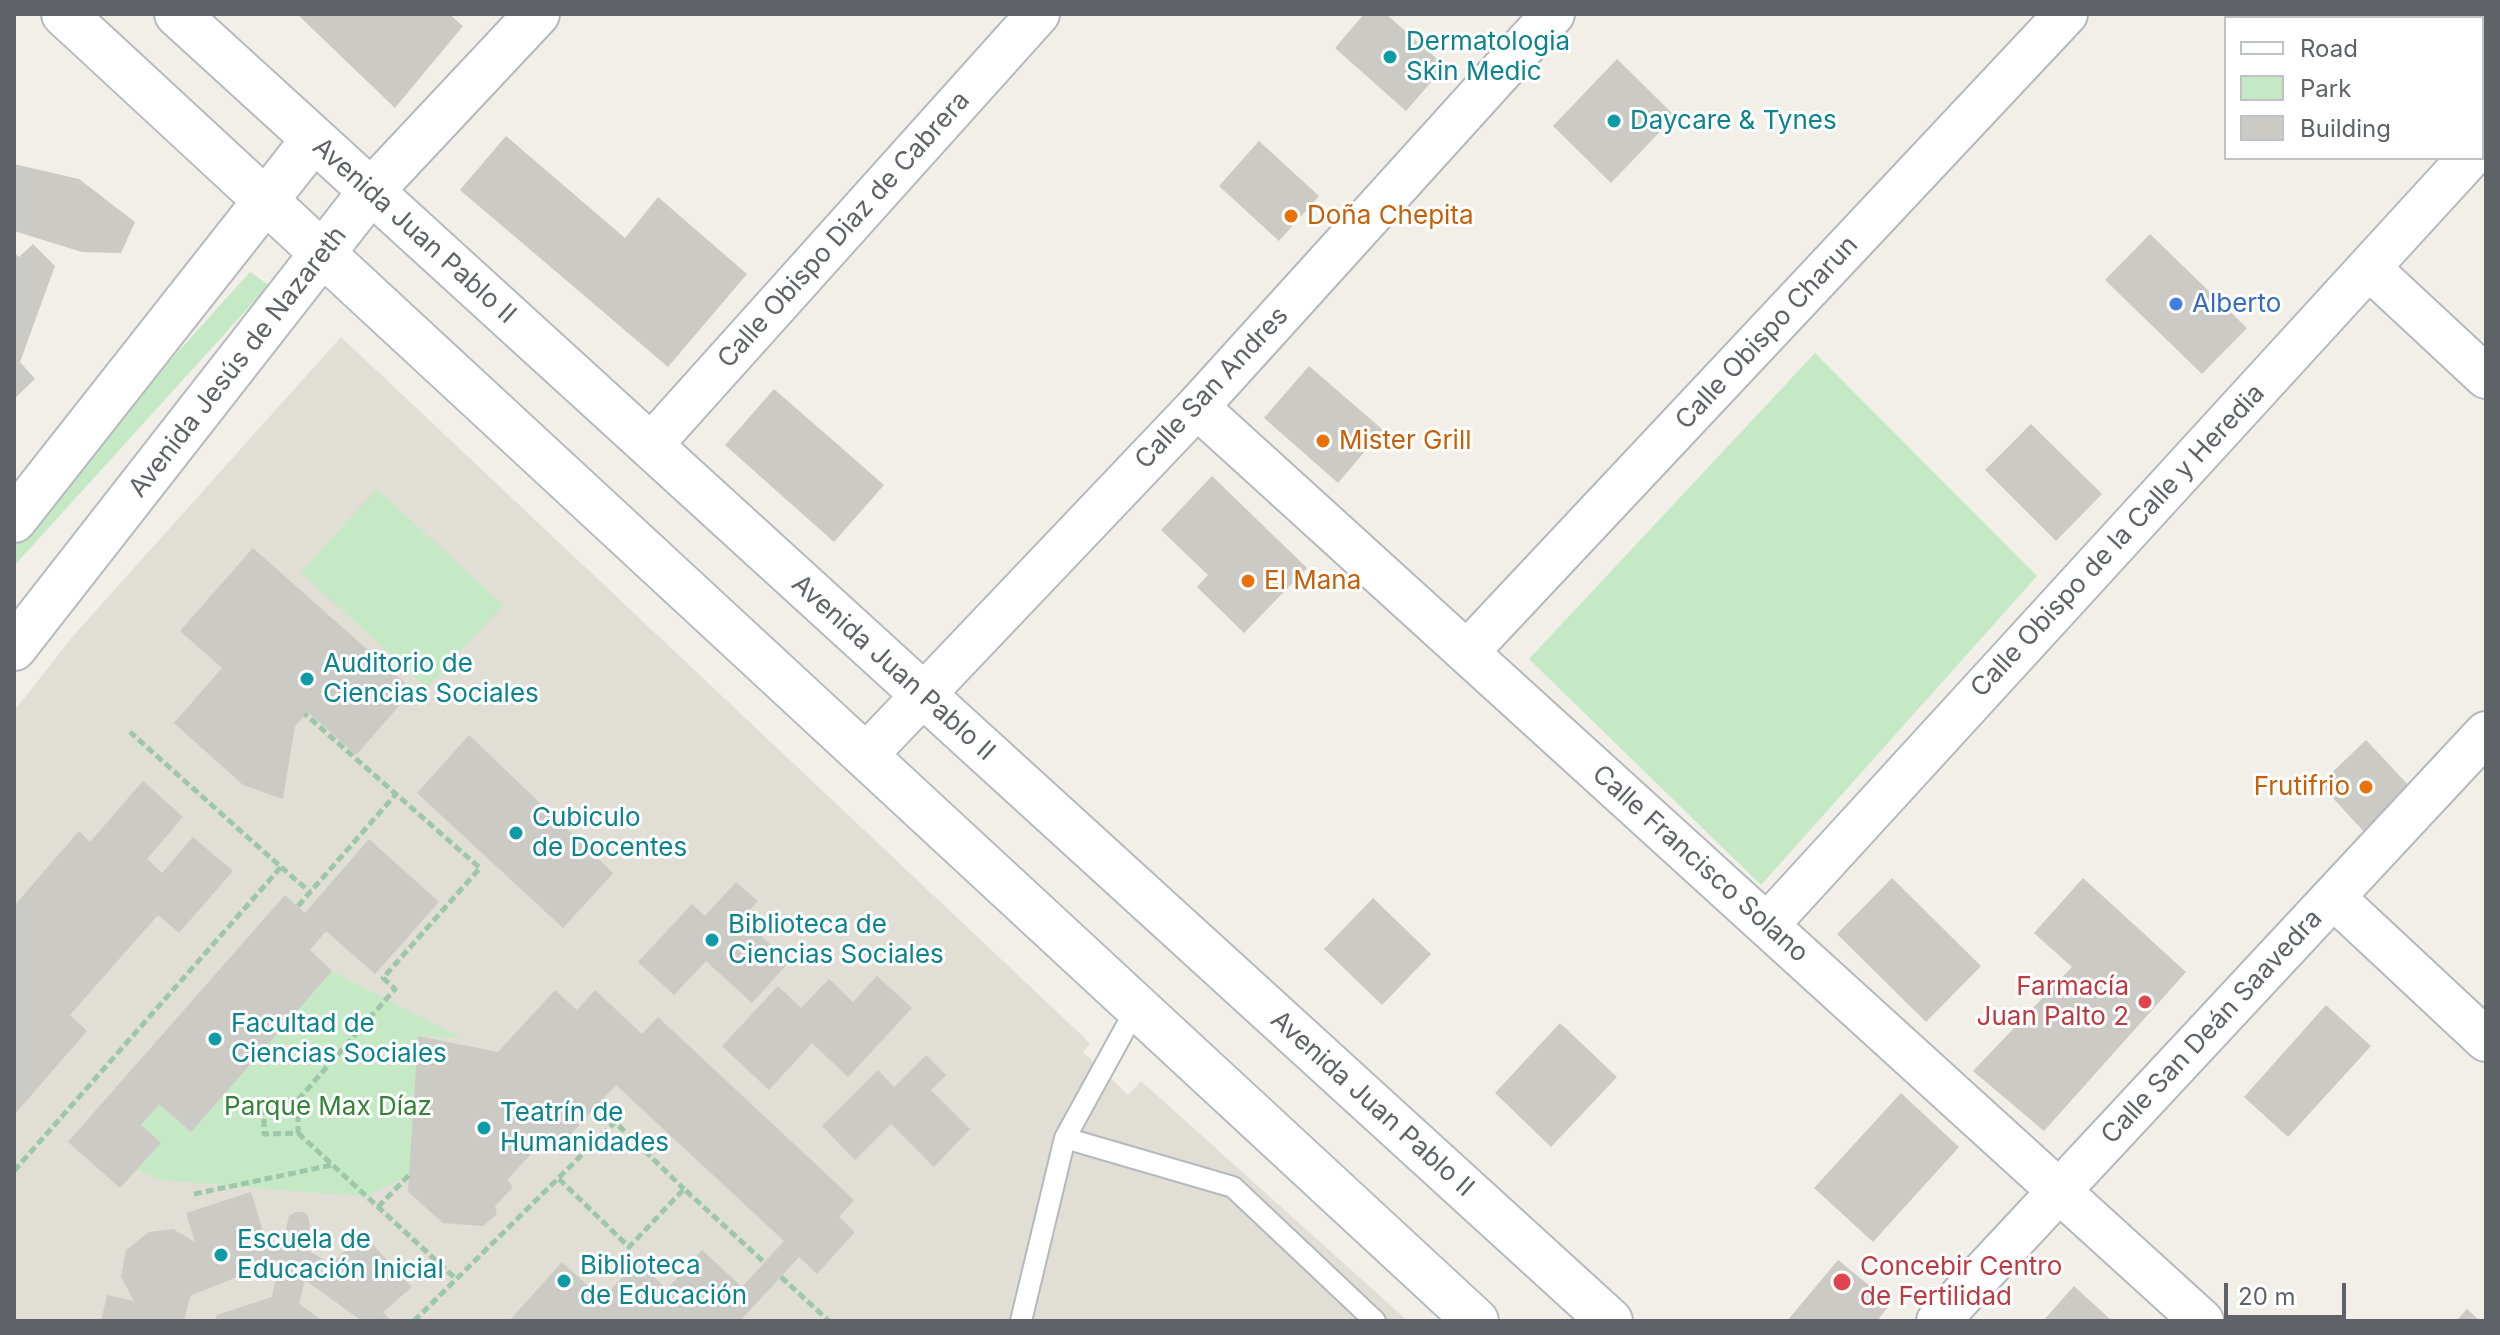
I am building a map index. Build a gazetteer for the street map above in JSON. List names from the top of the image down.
{
  "streets": {
    "main road": ["Avenida Juan Pablo II", "Avenida Jesús de Nazareth"],
    "street": [
      "Calle Obispo Diaz de Cabrera",
      "Calle Obispo Charun",
      "Calle San Andres",
      "Calle Obispo de la Calle y Heredia",
      "Calle Francisco Solano",
      "Calle San Deán Saavedra"
    ]
  },
  "crossings": [
    ["Calle Obispo Diaz de Cabrera", "Avenida Juan Pablo II"],
    ["Avenida Juan Pablo II", "Avenida Jesús de Nazareth"],
    ["Avenida Juan Pablo II", "Calle San Andres"],
    ["Calle Obispo Charun", "Calle Francisco Solano"],
    ["Calle San Andres", "Calle Francisco Solano"],
    ["Calle Obispo de la Calle y Heredia", "Calle Francisco Solano"],
    ["Calle Francisco Solano", "Calle San Deán Saavedra"]
  ],
  "parks": ["Parque Max Díaz"],
  "places": [
    "Dermatologia Skin Medic",
    "Daycare & Tynes",
    "Doña Chepita",
    "Alberto",
    "Mister Grill",
    "El Mana",
    "Auditorio de Ciencias Sociales",
    "Frutifrio",
    "Cubiculo de Docentes",
    "Biblioteca de Ciencias Sociales",
    "Farmacía Juan Palto 2",
    "Facultad de Ciencias Sociales",
    "Teatrín de Humanidades",
    "Escuela de Educación Inicial",
    "Biblioteca de Educación",
    "Concebir Centro de Fertilidad"
  ],
  "legend": ["Road", "Park", "Building"],
  "scale_bar": "20 m"
}
